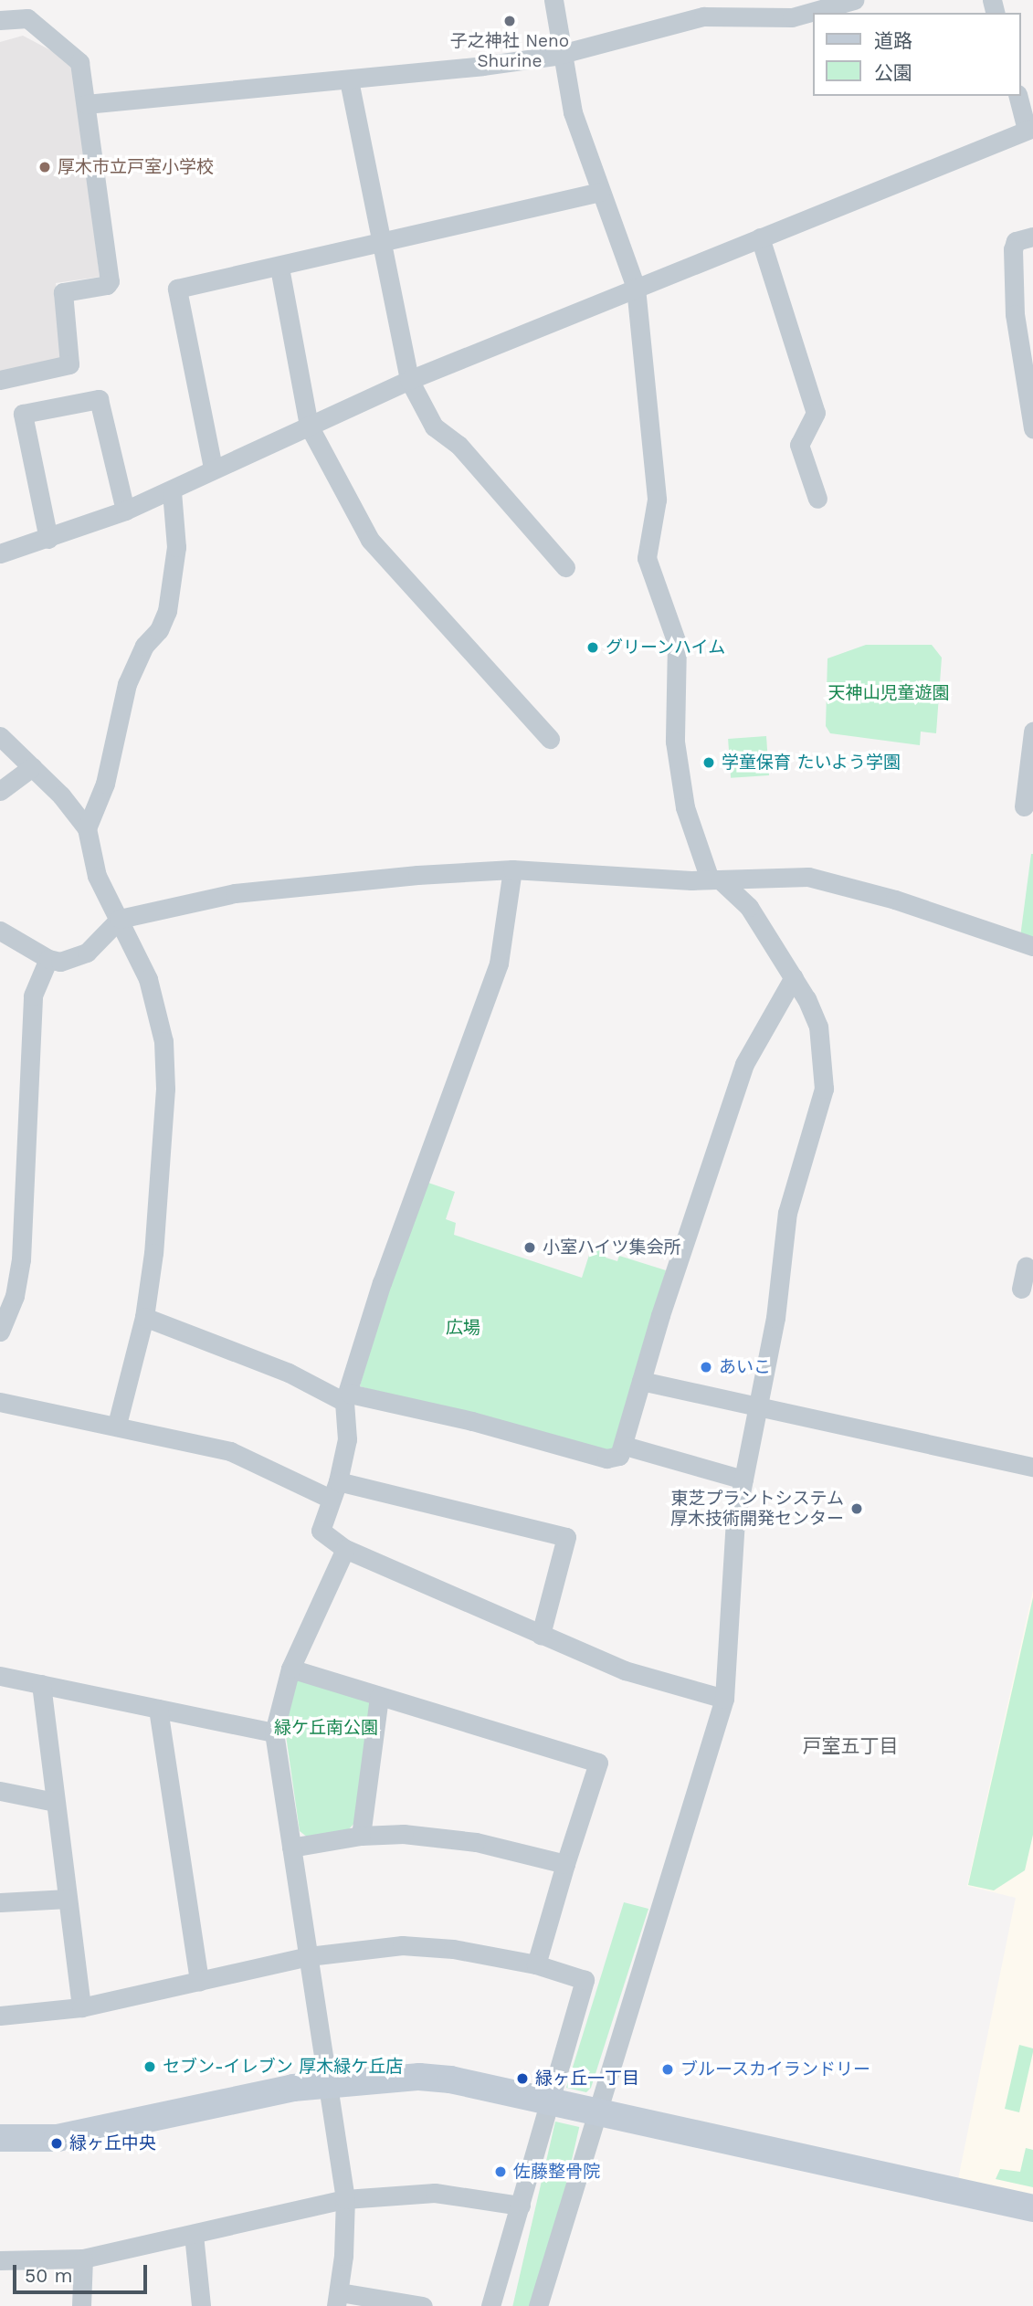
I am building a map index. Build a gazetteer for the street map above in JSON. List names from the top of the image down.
{
  "districts": ["戸室五丁目"],
  "parks": ["天神山児童遊園", "広場", "緑ケ丘南公園"],
  "places": [
    "子之神社 Neno Shurine",
    "厚木市立戸室小学校",
    "グリーンハイム",
    "学童保育 たいよう学園",
    "小室ハイツ集会所",
    "あいこ",
    "東芝プラントシステム 厚木技術開発センター",
    "セブン-イレブン 厚木緑ケ丘店",
    "ブルースカイランドリー",
    "緑ヶ丘一丁目",
    "緑ヶ丘中央",
    "佐藤整骨院"
  ],
  "legend": ["道路", "公園"],
  "scale_bar": "50 m"
}
